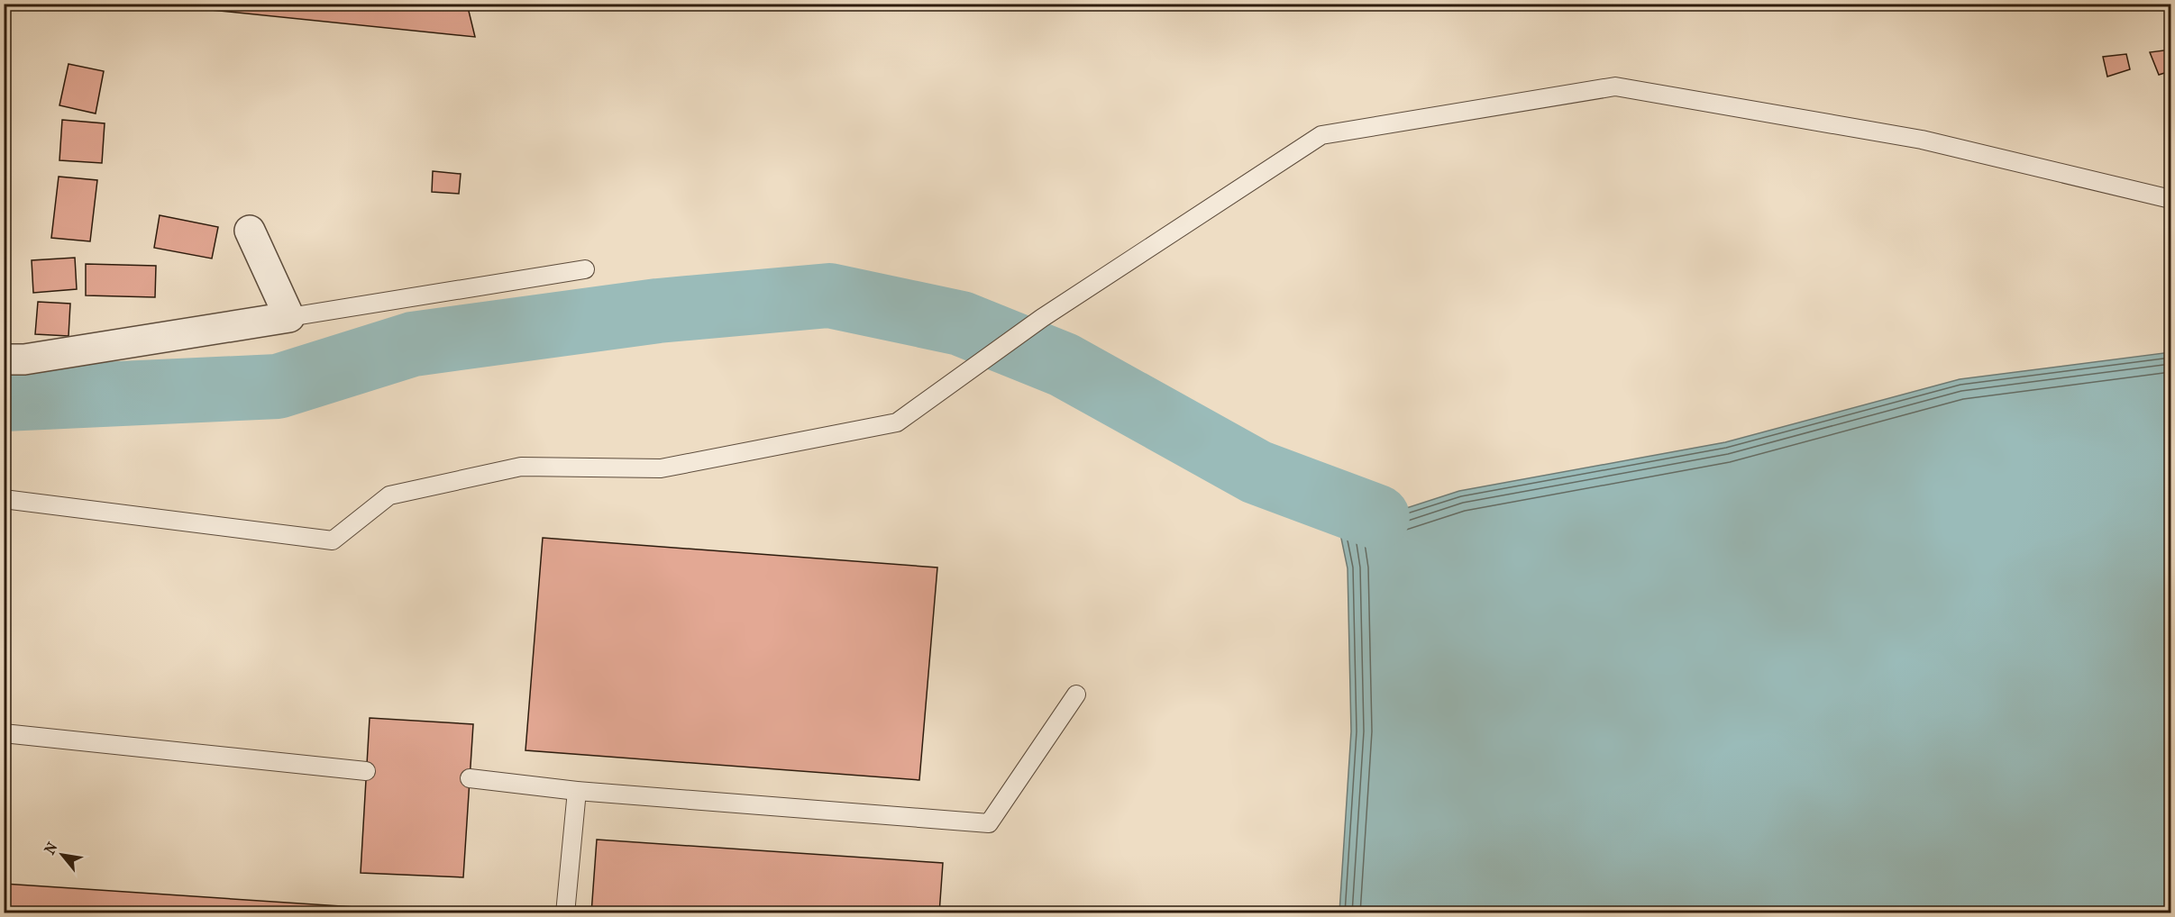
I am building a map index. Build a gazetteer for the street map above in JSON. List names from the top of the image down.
{
  "north": "top left"
}
